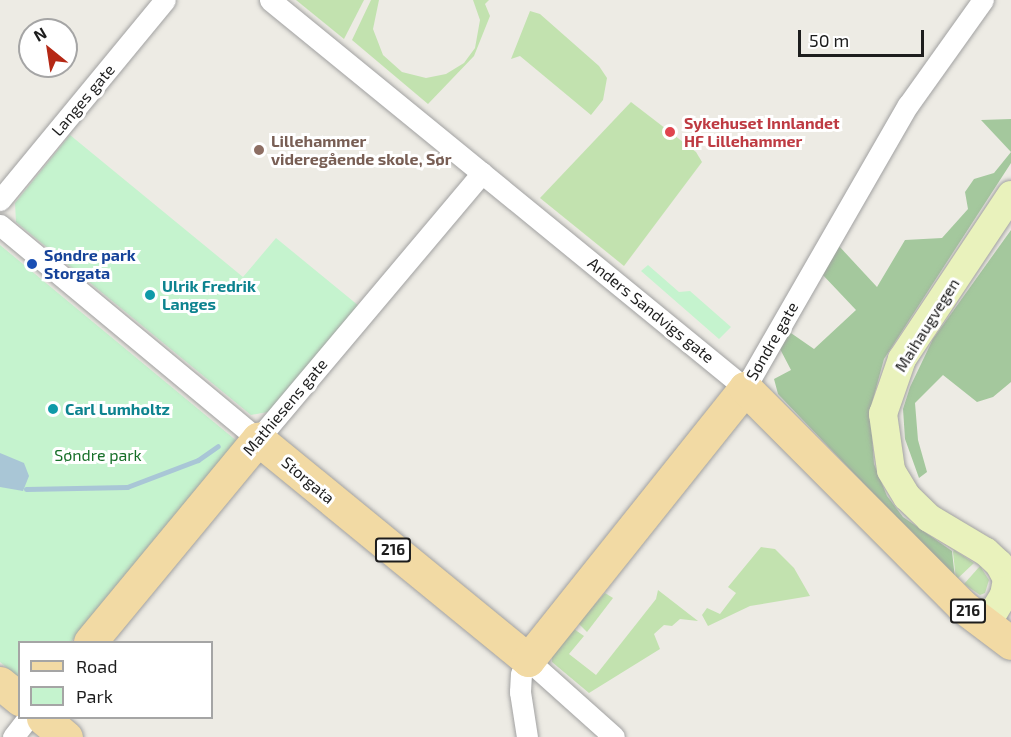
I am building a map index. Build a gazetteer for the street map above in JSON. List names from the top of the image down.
{
  "streets": {
    "main road": [
      "Anders Sandvigs gate",
      "Søndre gate",
      "Mathiesens gate",
      "Storgata",
      "216"
    ],
    "street": ["Langes gate", "Maihaugvegen"]
  },
  "crossings": [
    ["Anders Sandvigs gate", "Maihaugvegen"],
    ["Anders Sandvigs gate", "Søndre gate"],
    ["Anders Sandvigs gate", "Mathiesens gate"],
    ["Søndre gate", "Storgata"],
    ["Mathiesens gate", "Storgata"]
  ],
  "parks": ["Søndre park"],
  "places": [
    "Sykehuset Innlandet HF Lillehammer",
    "Lillehammer videregående skole, Sør",
    "Søndre park Storgata",
    "Ulrik Fredrik Langes",
    "Carl Lumholtz"
  ],
  "legend": ["Road", "Park"],
  "scale_bar": "50 m",
  "north": "top left"
}
